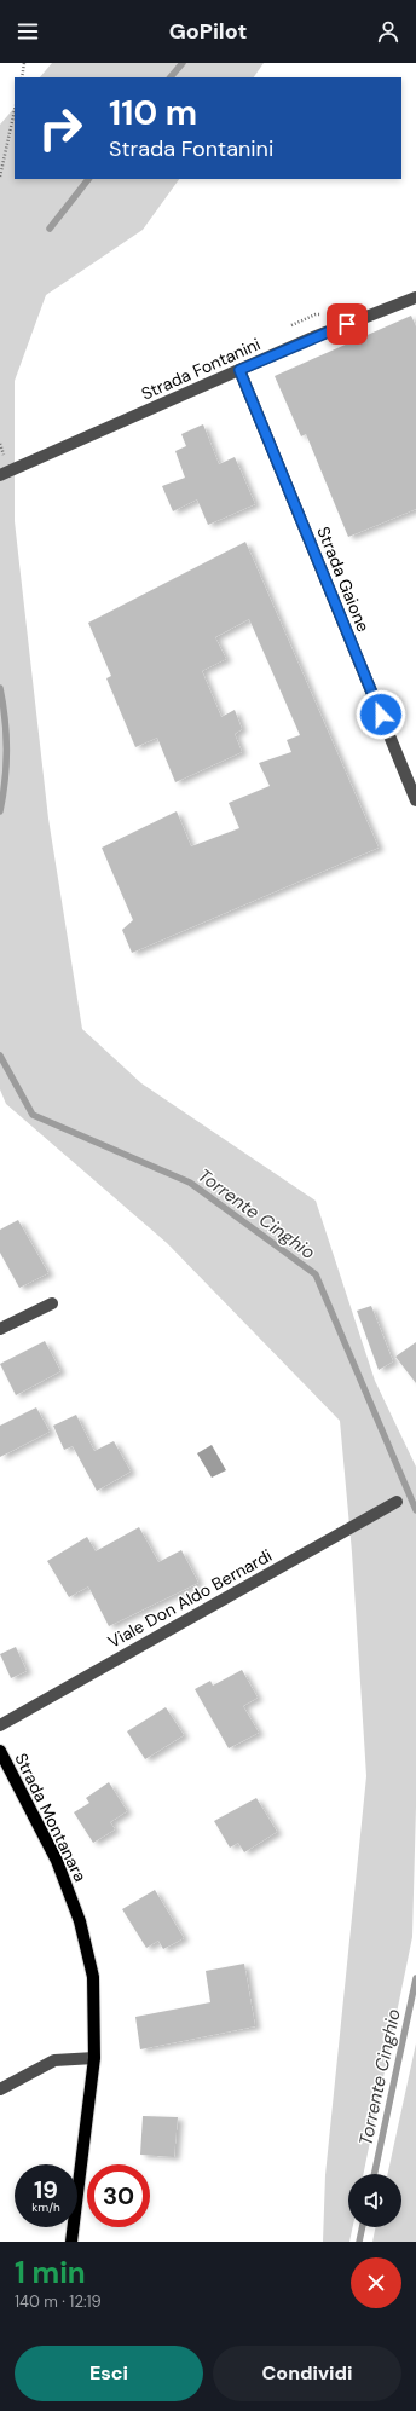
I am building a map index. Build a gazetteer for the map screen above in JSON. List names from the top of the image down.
{
  "streets": {
    "main road": ["Strada Montanara"],
    "street": ["Strada Fontanini", "Strada Gaione", "Viale Don Aldo Bernardi"]
  },
  "crossings": [
    ["Strada Fontanini", "Strada Gaione"]
  ],
  "water": ["Torrente Cinghio"],
  "page": {
    "header": "GoPilot",
    "turn": ["110 m", "Strada Fontanini"],
    "speed": "19 km/h",
    "limit": "30",
    "heading": ["1 min", "140 m · 12:19"],
    "buttons": ["Esci", "Condividi"]
  }
}
